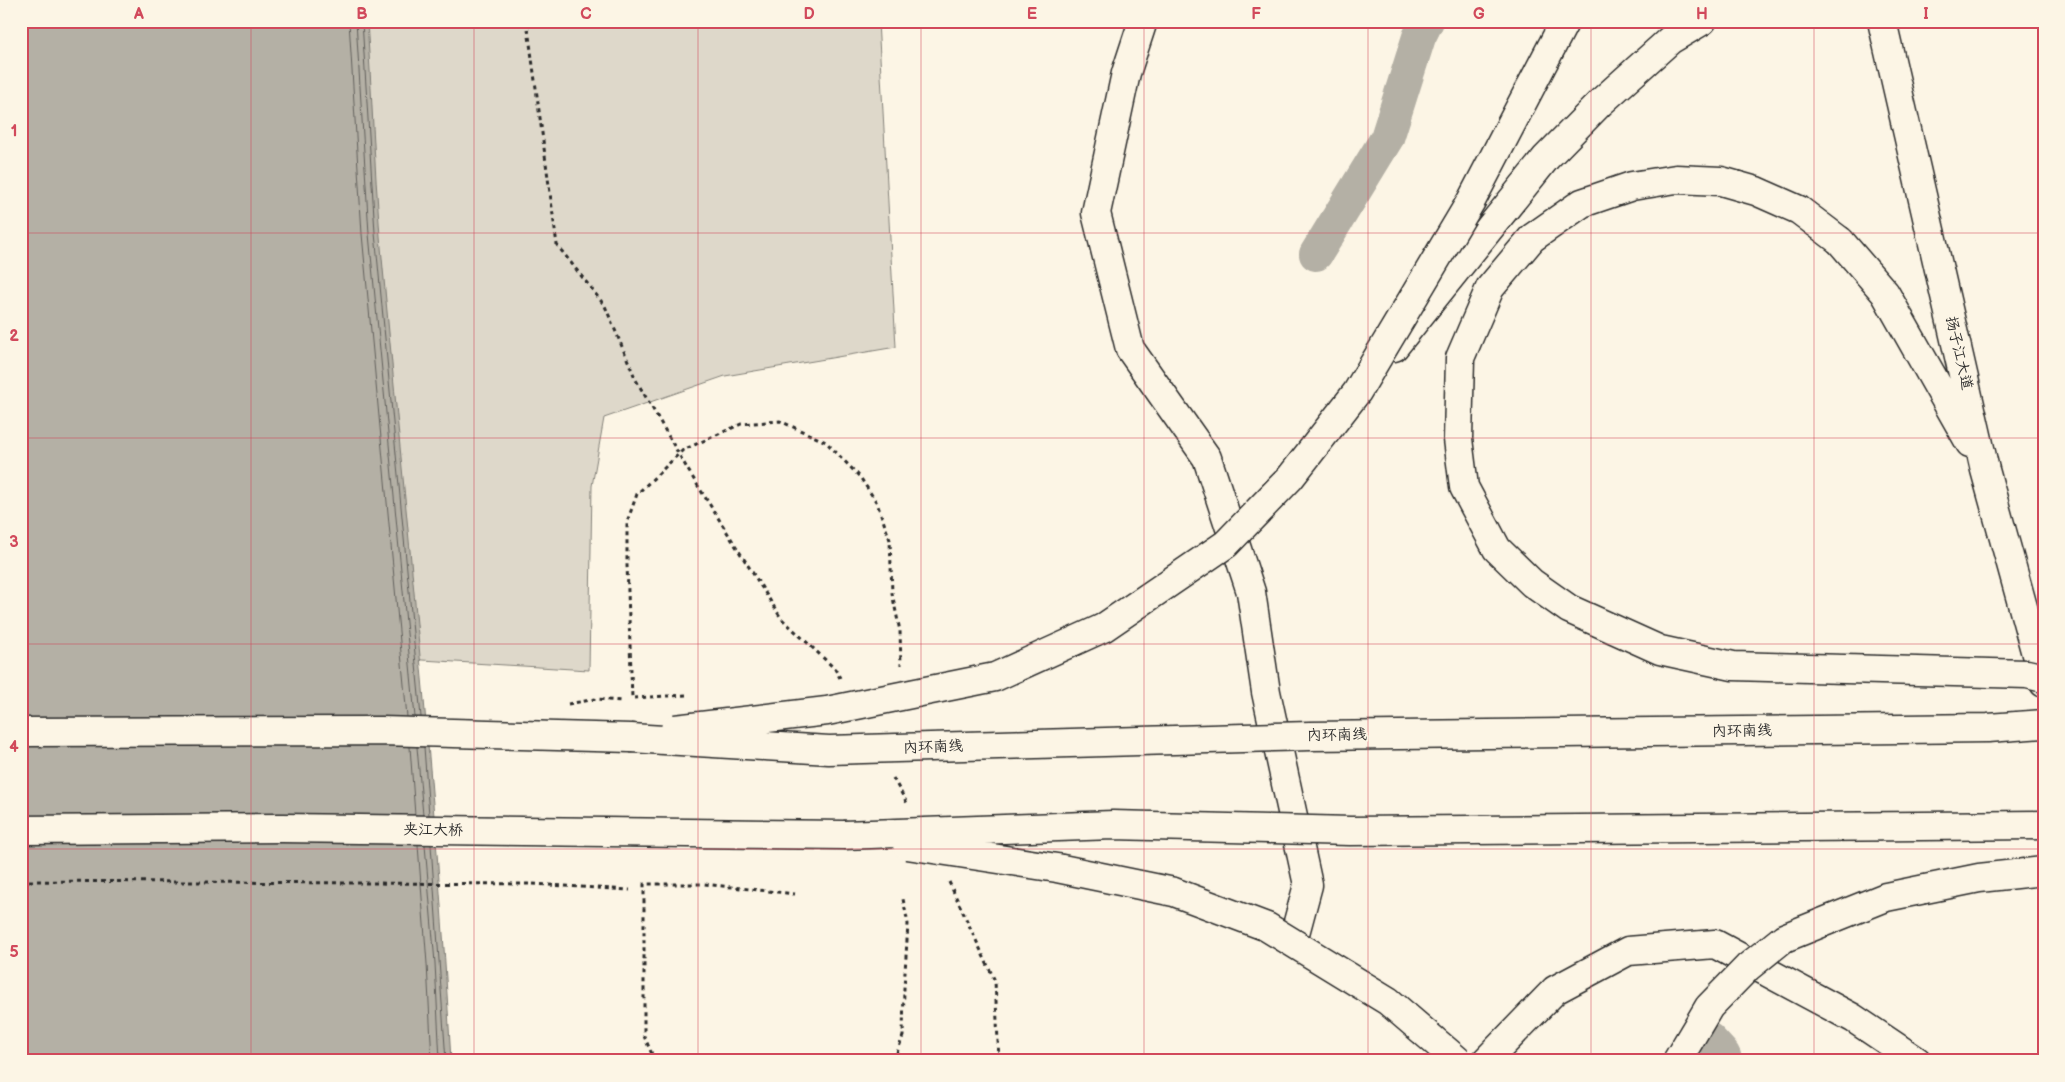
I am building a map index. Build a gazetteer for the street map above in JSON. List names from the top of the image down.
{
  "streets": {
    "main road": ["扬子江大道", "内环南线", "夹江大桥"]
  },
  "grid": {
    "columns": [
      "A",
      "B",
      "C",
      "D",
      "E",
      "F",
      "G",
      "H",
      "I"
    ],
    "rows": [
      "1",
      "2",
      "3",
      "4",
      "5"
    ]
  }
}
